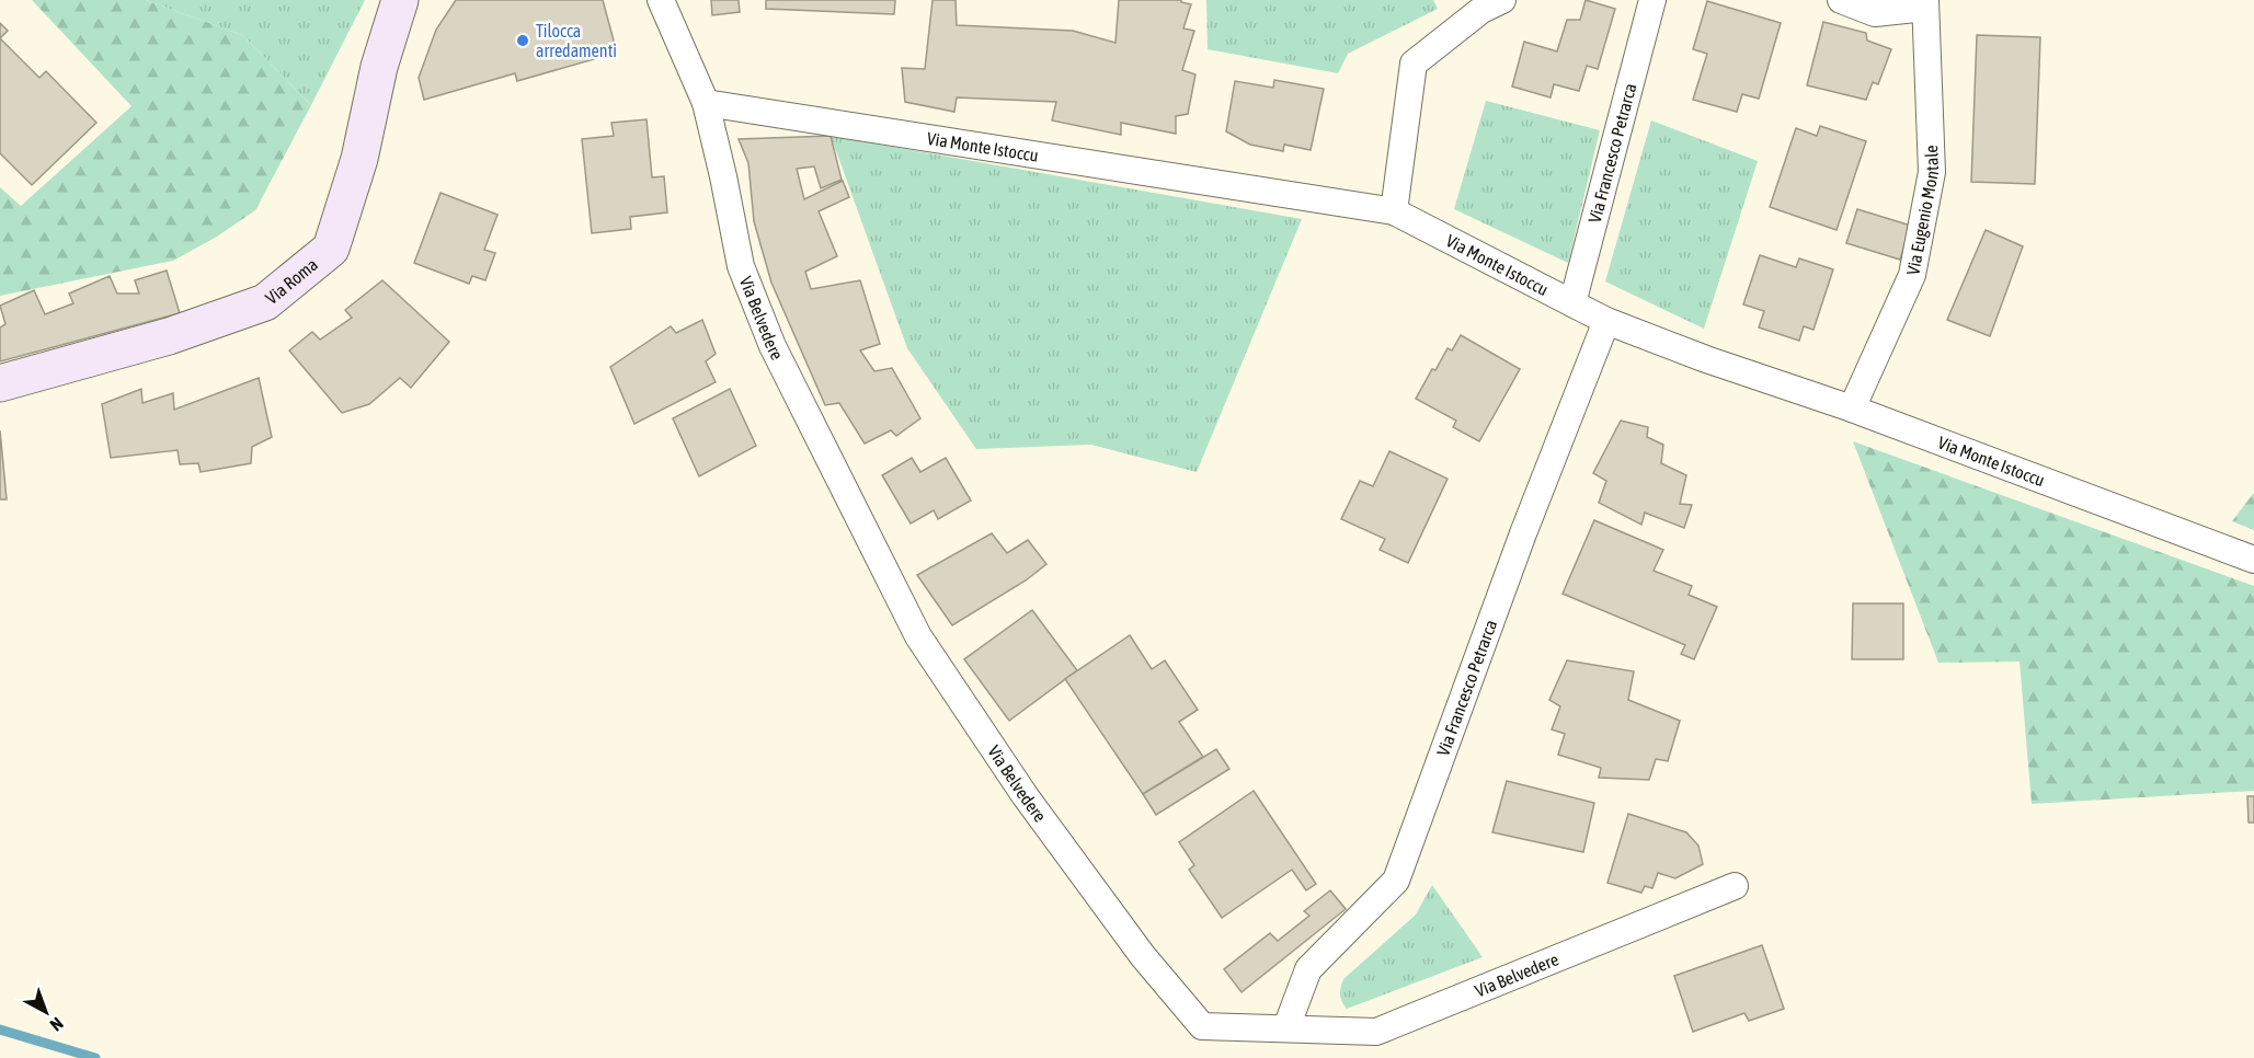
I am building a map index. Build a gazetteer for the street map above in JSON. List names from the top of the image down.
{
  "streets": {
    "main road": ["Via Roma"],
    "street": [
      "Via Monte Istoccu",
      "Via Francesco Petrarca",
      "Via Eugenio Montale",
      "Via Belvedere"
    ]
  },
  "crossings": [
    ["Via Monte Istoccu", "Via Francesco Petrarca"],
    ["Via Monte Istoccu", "Via Eugenio Montale"],
    ["Via Monte Istoccu", "Via Belvedere"],
    ["Via Francesco Petrarca", "Via Belvedere"]
  ],
  "places": ["Tilocca arredamenti"],
  "north": "bottom right"
}
